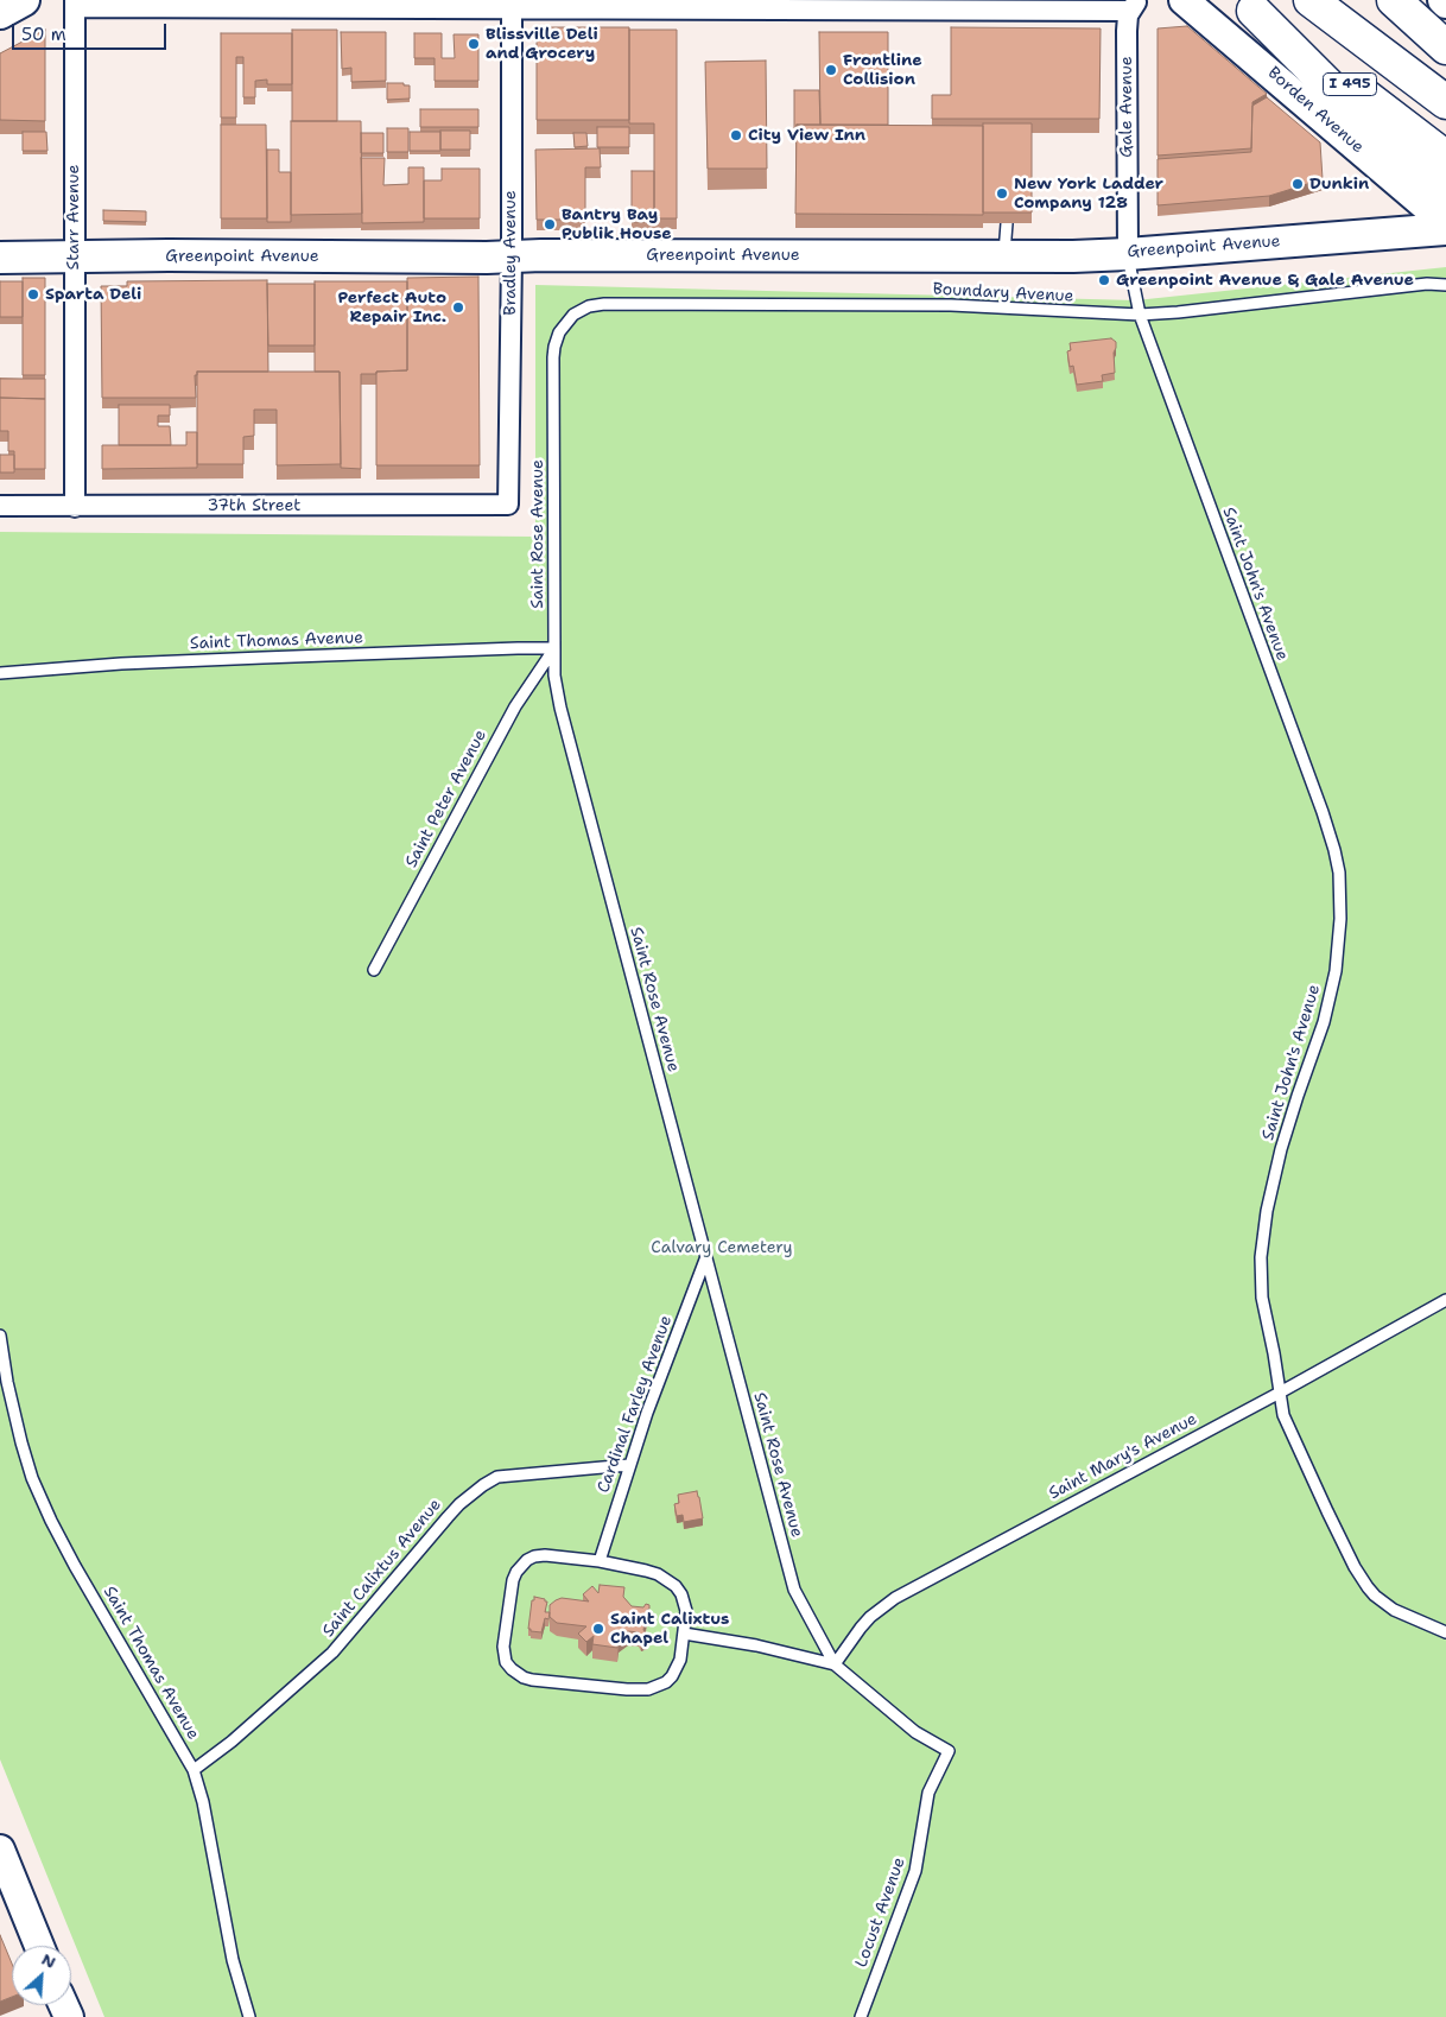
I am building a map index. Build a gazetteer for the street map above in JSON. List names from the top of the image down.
{
  "streets": {
    "highway": ["I 495"],
    "main road": ["Borden Avenue", "Greenpoint Avenue"],
    "street": [
      "Gale Avenue",
      "Starr Avenue",
      "Bradley Avenue",
      "37th Street"
    ],
    "lane": [
      "Boundary Avenue",
      "Saint Rose Avenue",
      "Saint John's Avenue",
      "Saint Thomas Avenue",
      "Saint Peter Avenue",
      "Cardinal Farley Avenue",
      "Saint Mary's Avenue",
      "Saint Calixtus Avenue",
      "Locust Avenue"
    ]
  },
  "crossings": [
    ["Gale Avenue", "Greenpoint Avenue"],
    ["Gale Avenue", "Saint John's Avenue"],
    ["Starr Avenue", "Greenpoint Avenue"],
    ["Starr Avenue", "37th Street"],
    ["Greenpoint Avenue", "Bradley Avenue"],
    ["Greenpoint Avenue", "Saint John's Avenue"],
    ["Bradley Avenue", "37th Street"],
    ["Boundary Avenue", "Saint Rose Avenue"],
    ["Boundary Avenue", "Saint John's Avenue"],
    ["Saint Rose Avenue", "Saint Thomas Avenue"],
    ["Saint Rose Avenue", "Saint Peter Avenue"],
    ["Saint Rose Avenue", "Cardinal Farley Avenue"],
    ["Saint Rose Avenue", "Saint Mary's Avenue"],
    ["Saint Rose Avenue", "Locust Avenue"],
    ["Saint John's Avenue", "Saint Mary's Avenue"],
    ["Saint Thomas Avenue", "Saint Peter Avenue"],
    ["Saint Thomas Avenue", "Saint Calixtus Avenue"],
    ["Cardinal Farley Avenue", "Saint Calixtus Avenue"],
    ["Saint Mary's Avenue", "Locust Avenue"]
  ],
  "parks": ["Calvary Cemetery"],
  "places": [
    "Blissville Deli and Grocery",
    "Frontline Collision",
    "City View Inn",
    "Dunkin",
    "New York Ladder Company 128",
    "Bantry Bay Publik House",
    "Greenpoint Avenue & Gale Avenue",
    "Sparta Deli",
    "Perfect Auto Repair Inc.",
    "Saint Calixtus Chapel"
  ],
  "scale_bar": "50 m",
  "north": "top right"
}
